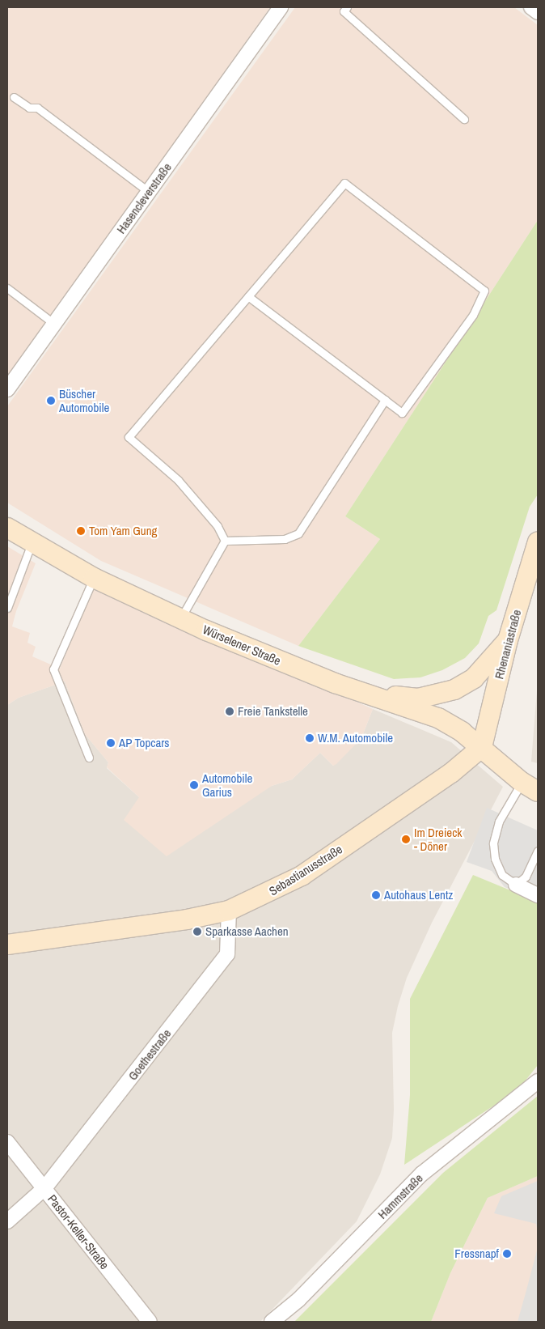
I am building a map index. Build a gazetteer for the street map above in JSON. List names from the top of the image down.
{
  "streets": {
    "main road": ["Rhenaniastraße", "Würselener Straße", "Sebastianusstraße"],
    "street": [
      "Hasencleverstraße",
      "Goethestraße",
      "Hammstraße",
      "Pastor-Keller-Straße"
    ]
  },
  "crossings": [
    ["Rhenaniastraße", "Würselener Straße"],
    ["Rhenaniastraße", "Sebastianusstraße"],
    ["Würselener Straße", "Sebastianusstraße"],
    ["Sebastianusstraße", "Goethestraße"],
    ["Goethestraße", "Pastor-Keller-Straße"]
  ],
  "places": [
    "Büscher Automobile",
    "Tom Yam Gung",
    "Freie Tankstelle",
    "W.M. Automobile",
    "AP Topcars",
    "Automobile Garius",
    "Im Dreieck - Döner",
    "Autohaus Lentz",
    "Sparkasse Aachen",
    "Fressnapf"
  ]
}
